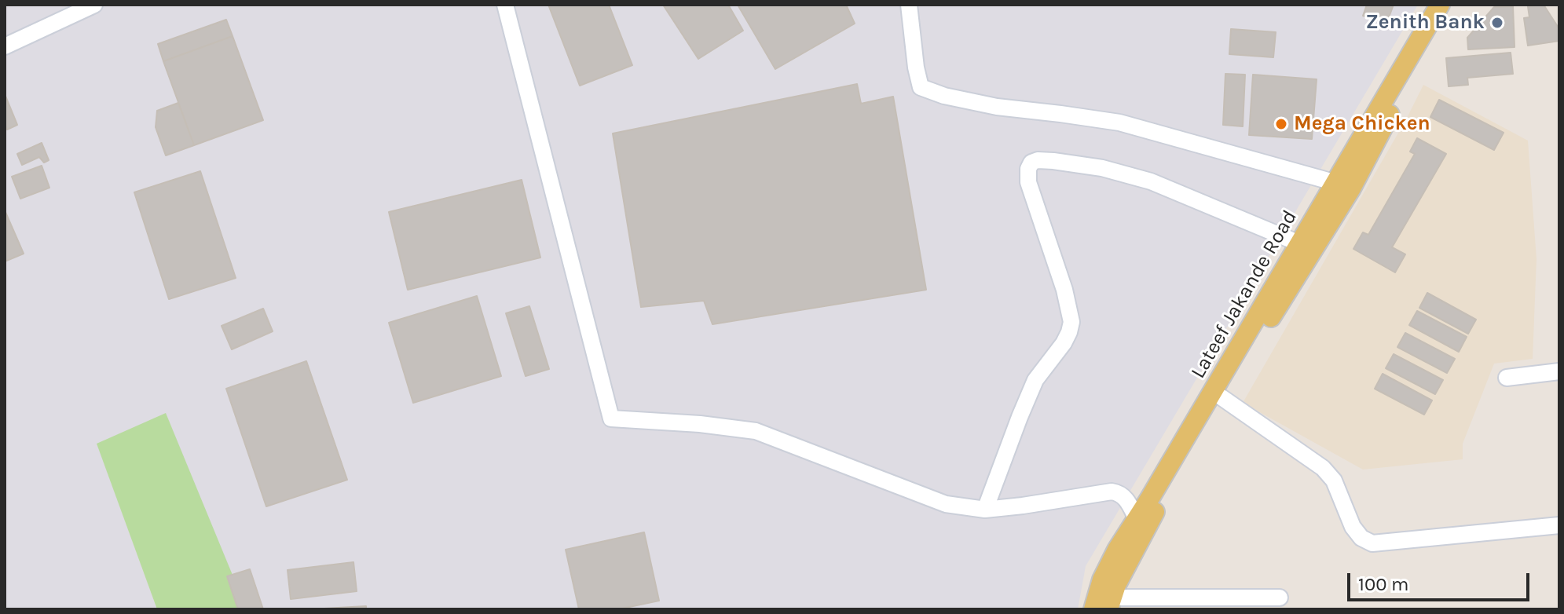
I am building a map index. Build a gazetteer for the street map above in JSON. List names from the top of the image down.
{
  "streets": {
    "main road": ["Lateef Jakande Road"]
  },
  "places": ["Zenith Bank", "Mega Chicken"],
  "scale_bar": "100 m"
}
